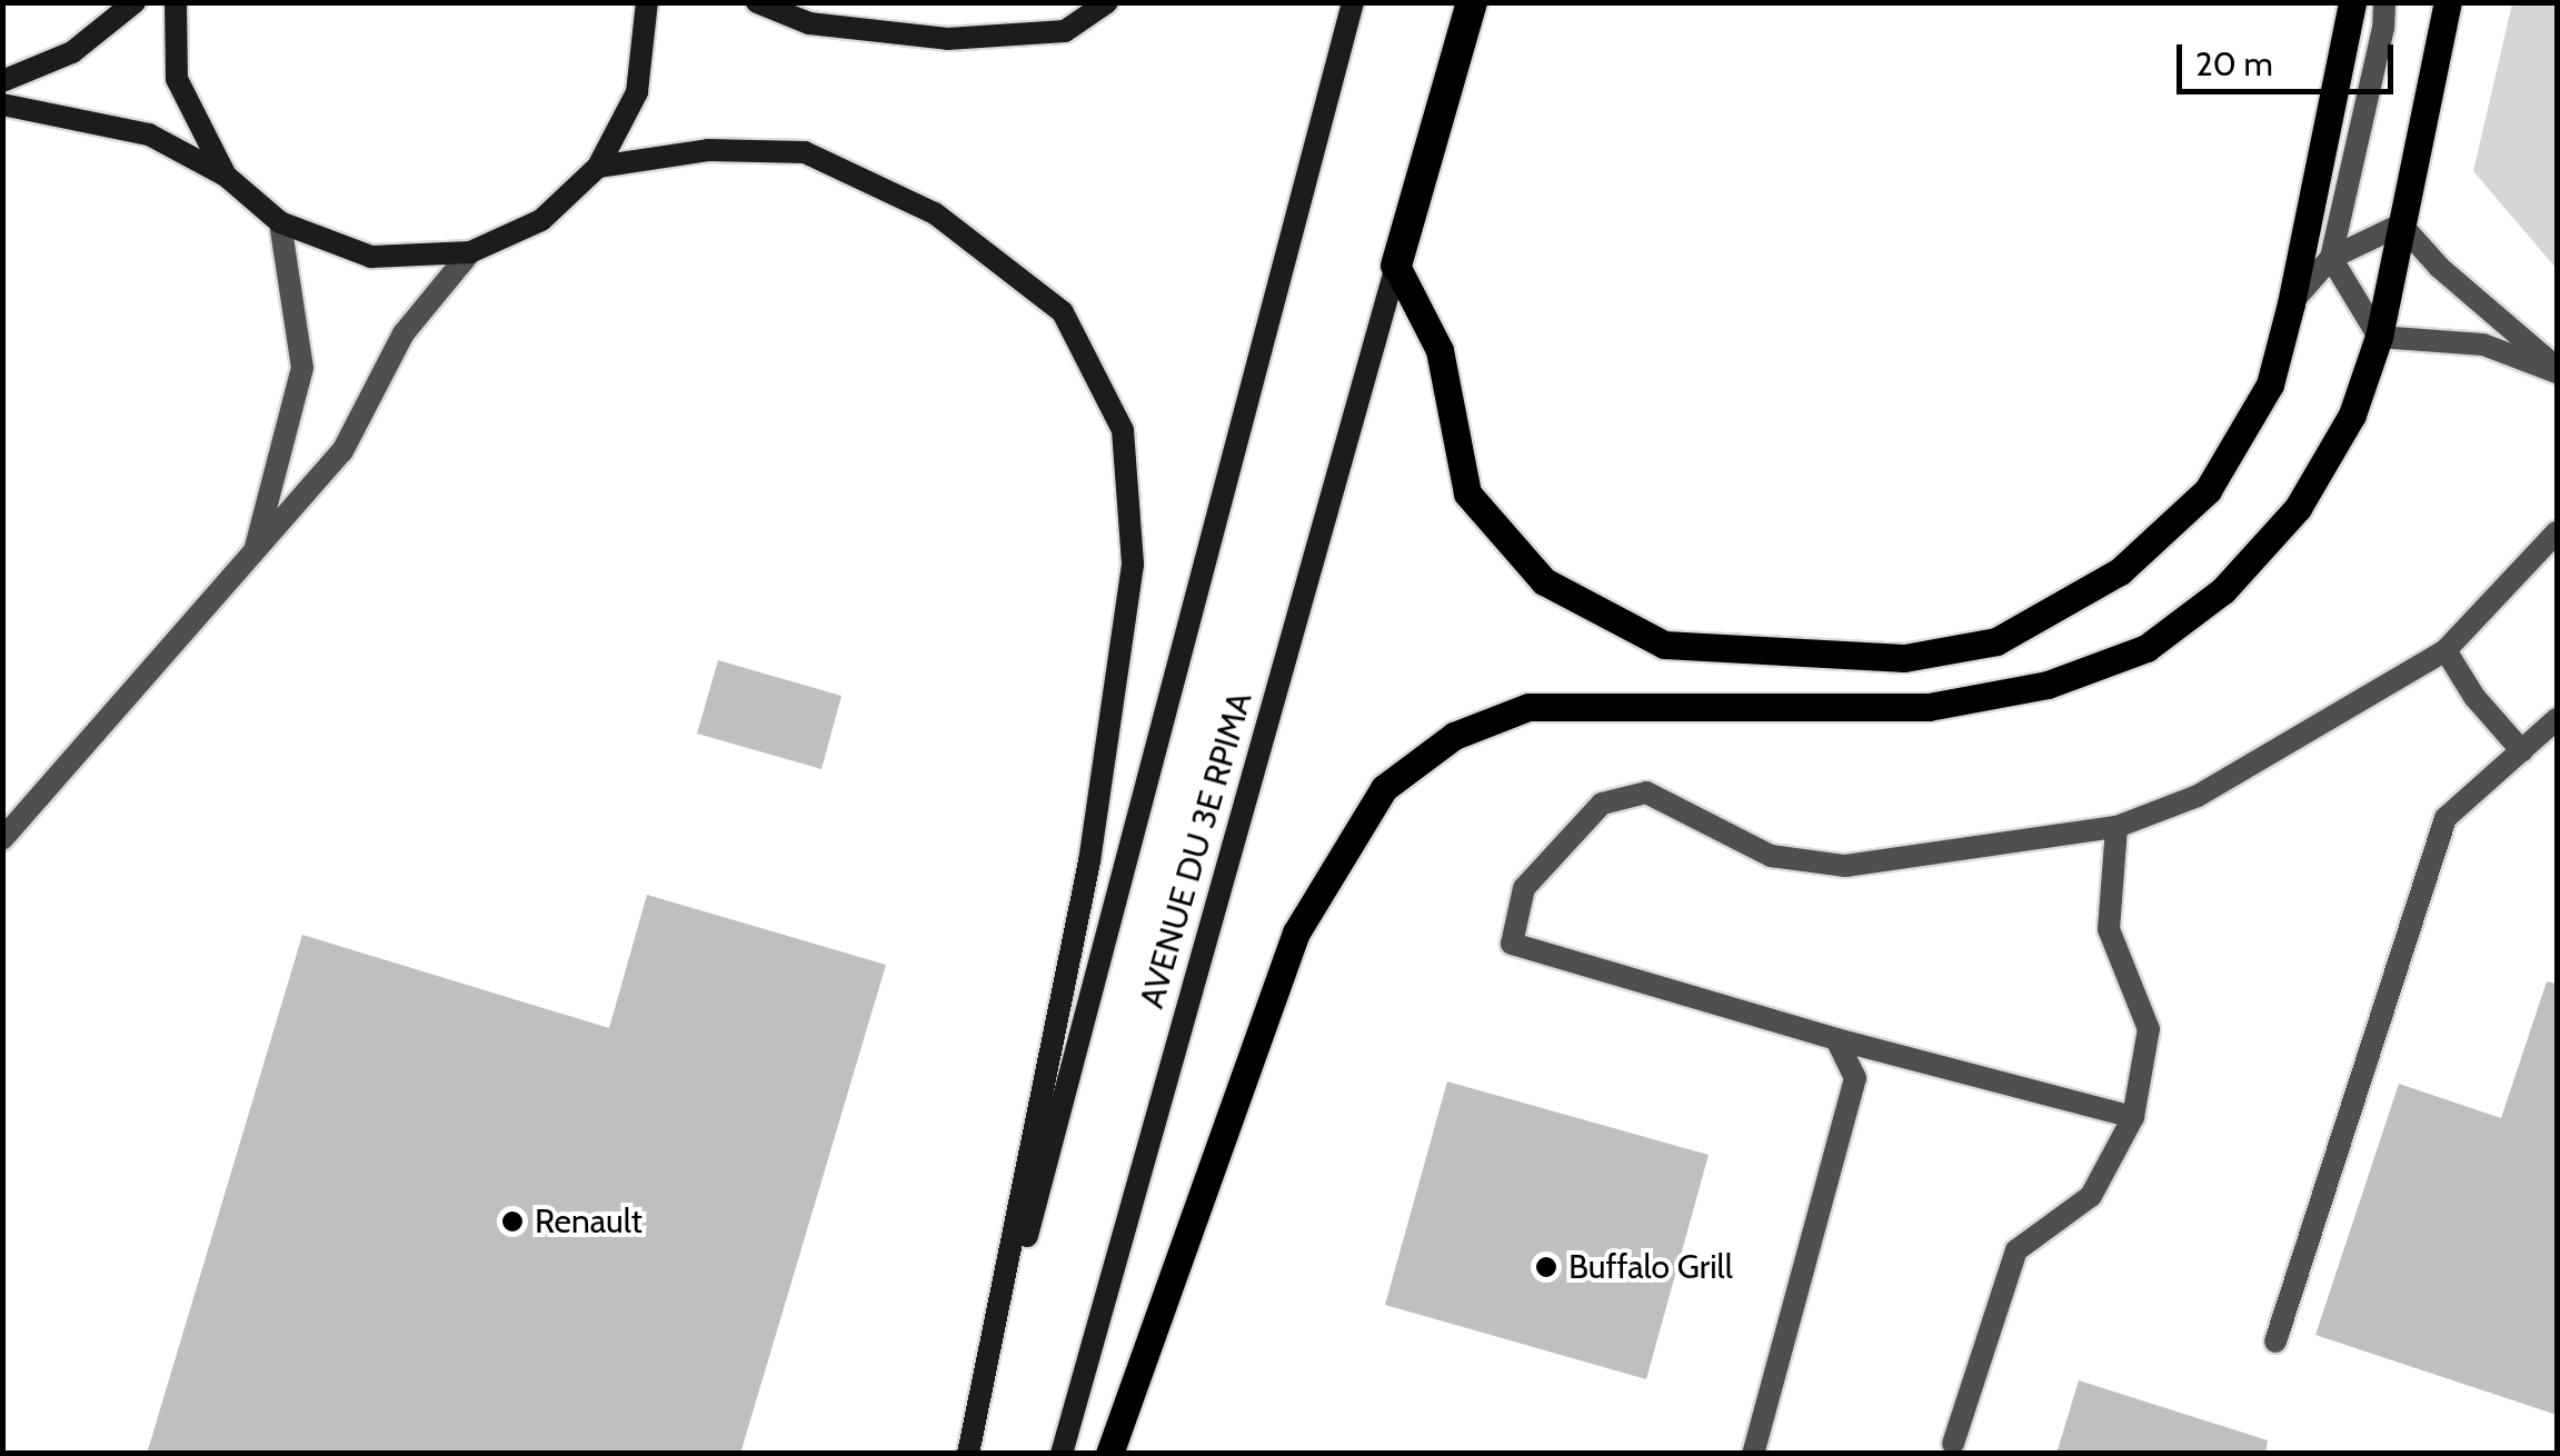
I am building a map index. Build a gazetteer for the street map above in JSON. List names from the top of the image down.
{
  "streets": {
    "main road": ["AVENUE DU 3E RPIMA"]
  },
  "places": ["Renault", "Buffalo Grill"],
  "scale_bar": "20 m"
}
